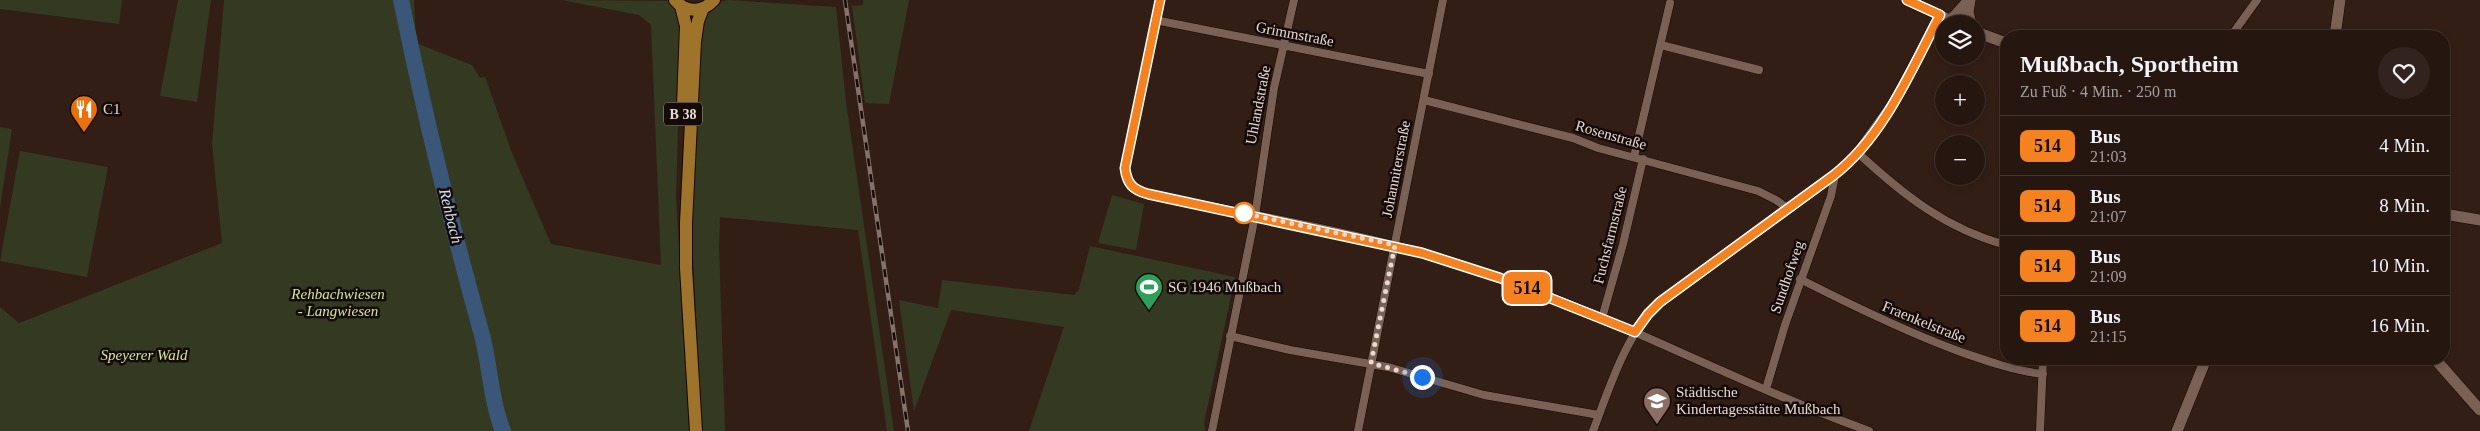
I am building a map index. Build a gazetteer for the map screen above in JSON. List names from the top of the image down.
{
  "streets": {
    "main road": ["B 38"],
    "street": [
      "Grimmstraße",
      "Uhlandstraße",
      "Rosenstraße",
      "Johanniterstraße",
      "Fuchsfarmstraße",
      "Sundhofweg",
      "Fraenkelstraße"
    ]
  },
  "crossings": [
    ["Grimmstraße", "Uhlandstraße"],
    ["Grimmstraße", "Johanniterstraße"],
    ["Rosenstraße", "Johanniterstraße"],
    ["Rosenstraße", "Fuchsfarmstraße"],
    ["Sundhofweg", "Fraenkelstraße"]
  ],
  "water": ["Rehbach"],
  "parks": ["Rehbachwiesen - Langwiesen", "Speyerer Wald"],
  "places": {
    "restaurant": ["C1"],
    "sports": ["SG 1946 Mußbach"],
    "school or university": ["Städtische Kindertagesstätte Mußbach"]
  },
  "lines": ["bus line 514"],
  "page": {
    "on_map": "514",
    "map_buttons": ["+", "−"],
    "heading": ["Mußbach, Sportheim", "Zu Fuß · 4 Min. · 250 m"],
    "list": [
      {
        "mark": "514",
        "name": "Bus",
        "note": "21:03",
        "value": "4 Min."
      },
      {
        "mark": "514",
        "name": "Bus",
        "note": "21:07",
        "value": "8 Min."
      },
      {
        "mark": "514",
        "name": "Bus",
        "note": "21:09",
        "value": "10 Min."
      },
      {
        "mark": "514",
        "name": "Bus",
        "note": "21:15",
        "value": "16 Min."
      }
    ]
  }
}
